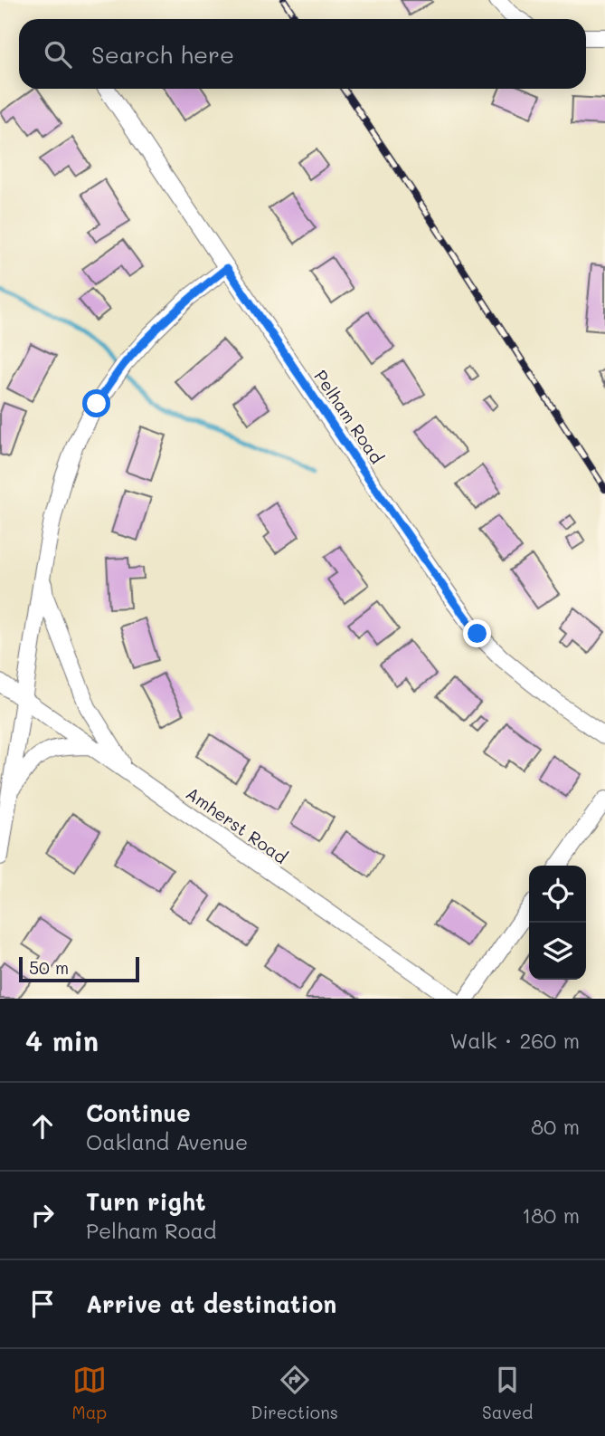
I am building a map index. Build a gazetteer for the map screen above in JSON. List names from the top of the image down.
{
  "streets": {
    "street": ["Pelham Road", "Amherst Road"]
  },
  "scale_bar": "50 m",
  "page": {
    "search": "Search here",
    "scale": "50 m",
    "heading": ["4 min", "Walk · 260 m"],
    "list": [
      ["Continue", "Oakland Avenue", "80 m"],
      ["Turn right", "Pelham Road", "180 m"],
      "Arrive at destination"
    ],
    "nav": ["Map", "Directions", "Saved"]
  }
}
